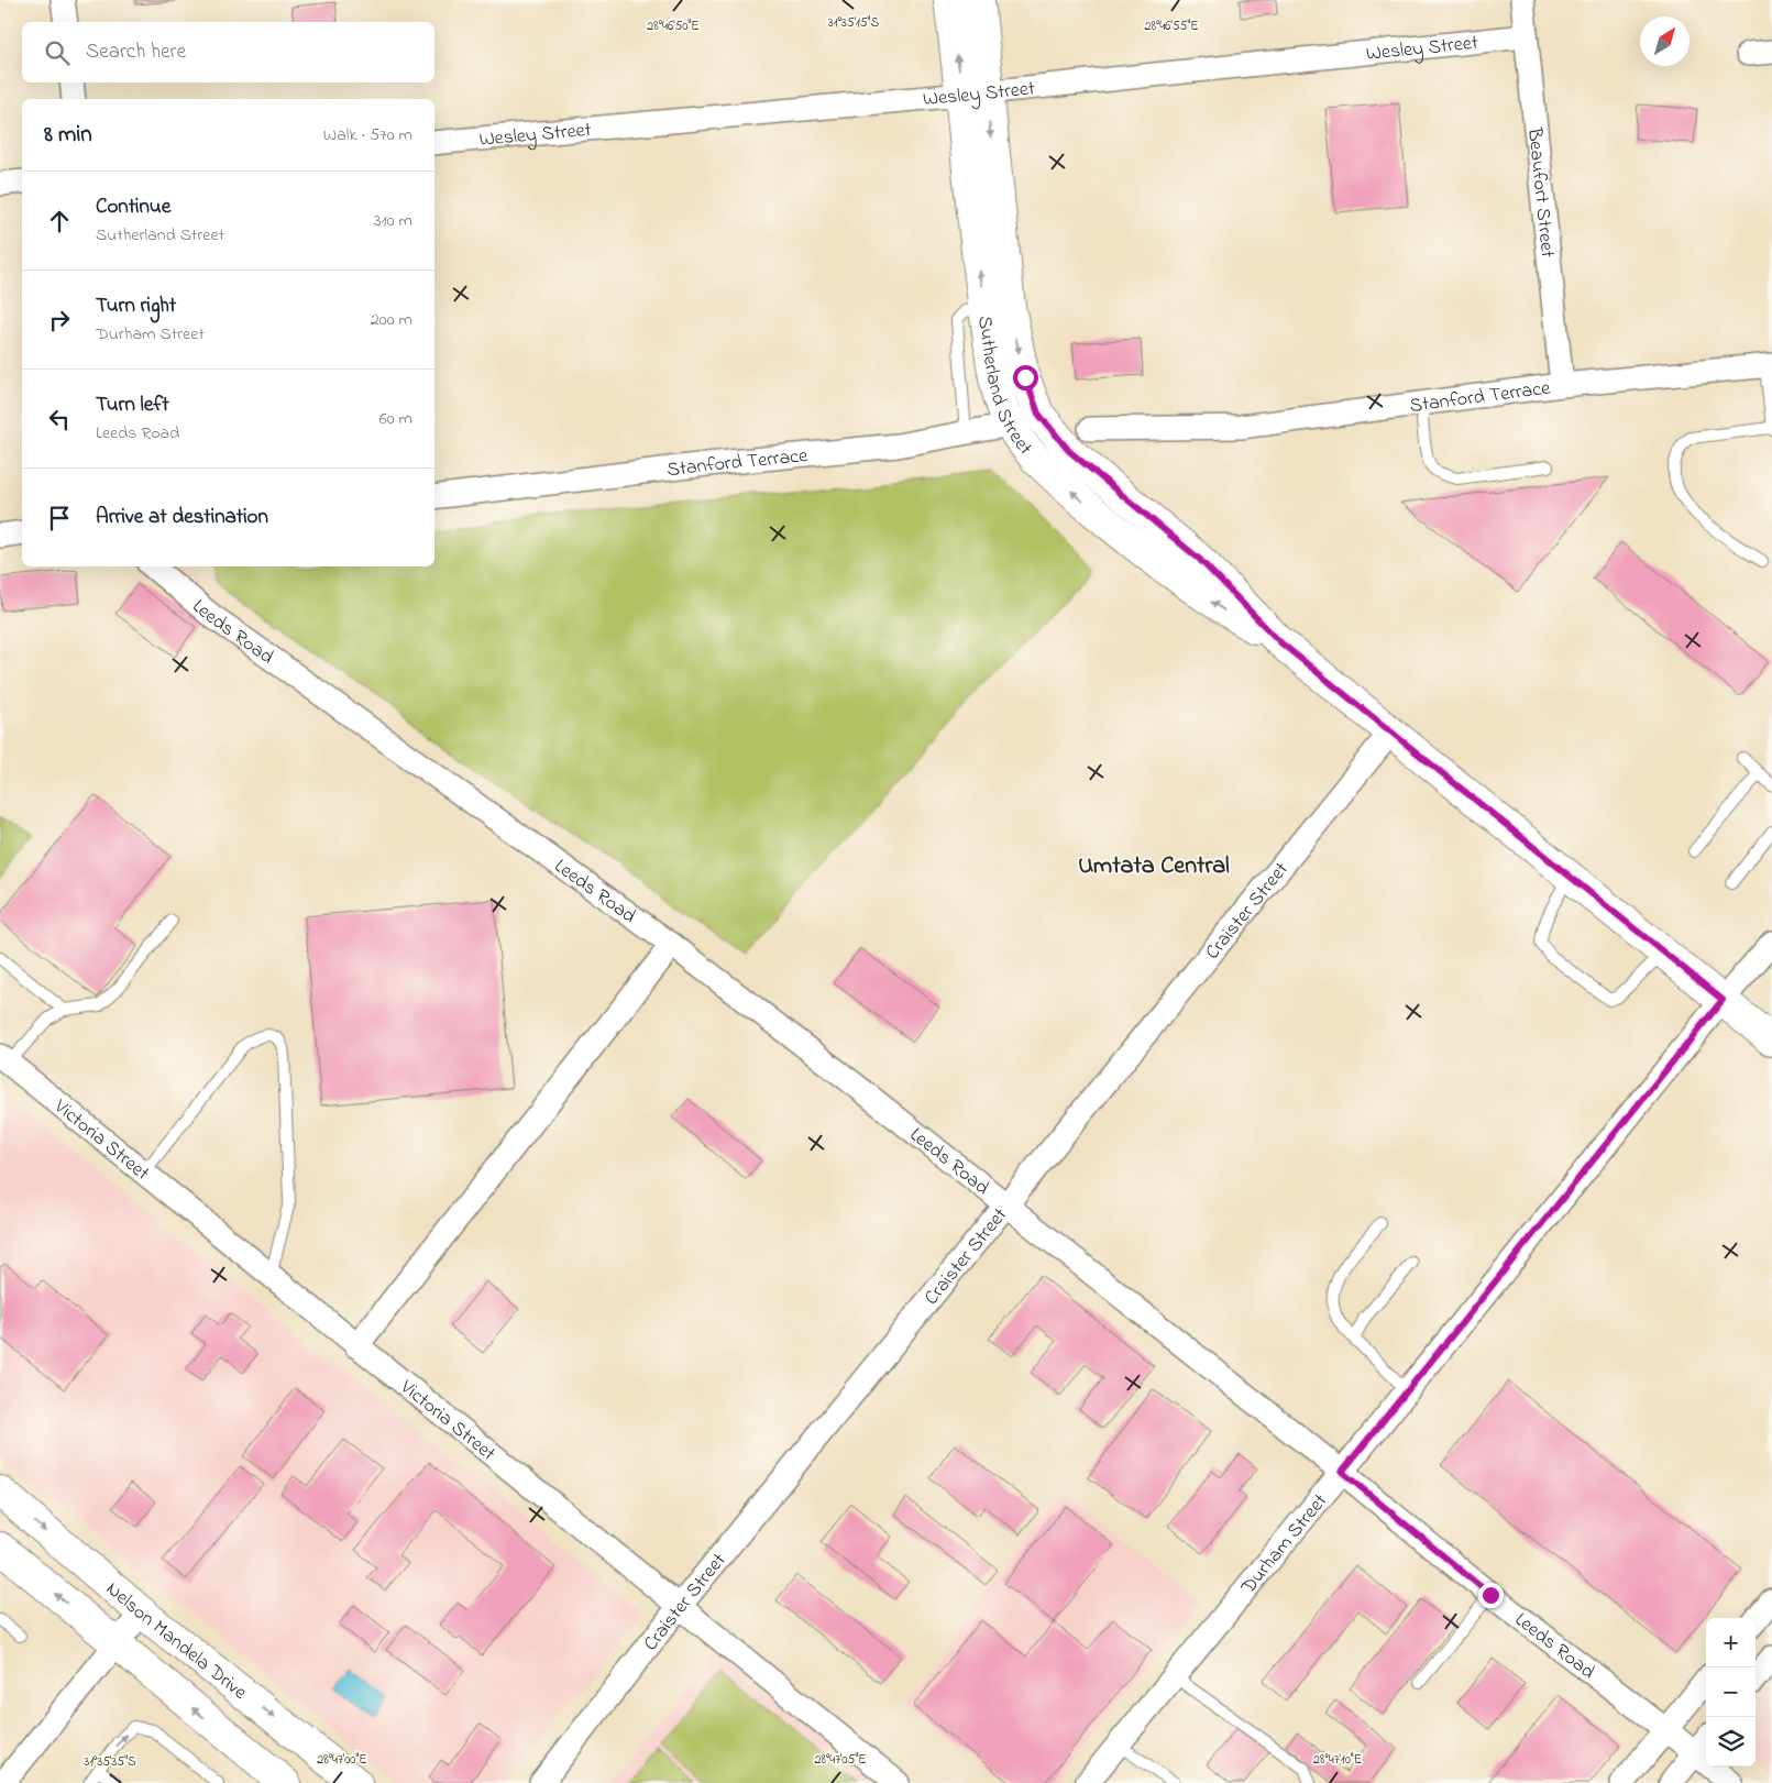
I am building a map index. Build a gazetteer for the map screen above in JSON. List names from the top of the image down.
{
  "streets": {
    "main road": ["Sutherland Street", "Nelson Mandela Drive"],
    "street": [
      "Wesley Street",
      "Beaufort Street",
      "Stanford Terrace",
      "Leeds Road",
      "Craister Street",
      "Victoria Street",
      "Durham Street"
    ]
  },
  "crossings": [
    ["Wesley Street", "Beaufort Street"],
    ["Wesley Street", "Sutherland Street"],
    ["Beaufort Street", "Stanford Terrace"],
    ["Sutherland Street", "Stanford Terrace"],
    ["Sutherland Street", "Craister Street"],
    ["Sutherland Street", "Durham Street"],
    ["Leeds Road", "Craister Street"],
    ["Leeds Road", "Durham Street"],
    ["Craister Street", "Victoria Street"]
  ],
  "districts": ["Umtata Central"],
  "north": "top right",
  "page": {
    "search": "Search here",
    "heading": ["8 min", "Walk · 570 m"],
    "list": [
      ["Continue", "Sutherland Street", "310 m"],
      ["Turn right", "Durham Street", "200 m"],
      ["Turn left", "Leeds Road", "60 m"],
      "Arrive at destination"
    ],
    "map_buttons": ["+", "−"]
  },
  "coordinates": [
    "31°35'15\"S",
    "28°46'50\"E",
    "28°46'55\"E",
    "28°47'00\"E",
    "28°47'05\"E",
    "28°47'10\"E",
    "31°35'35\"S"
  ]
}
